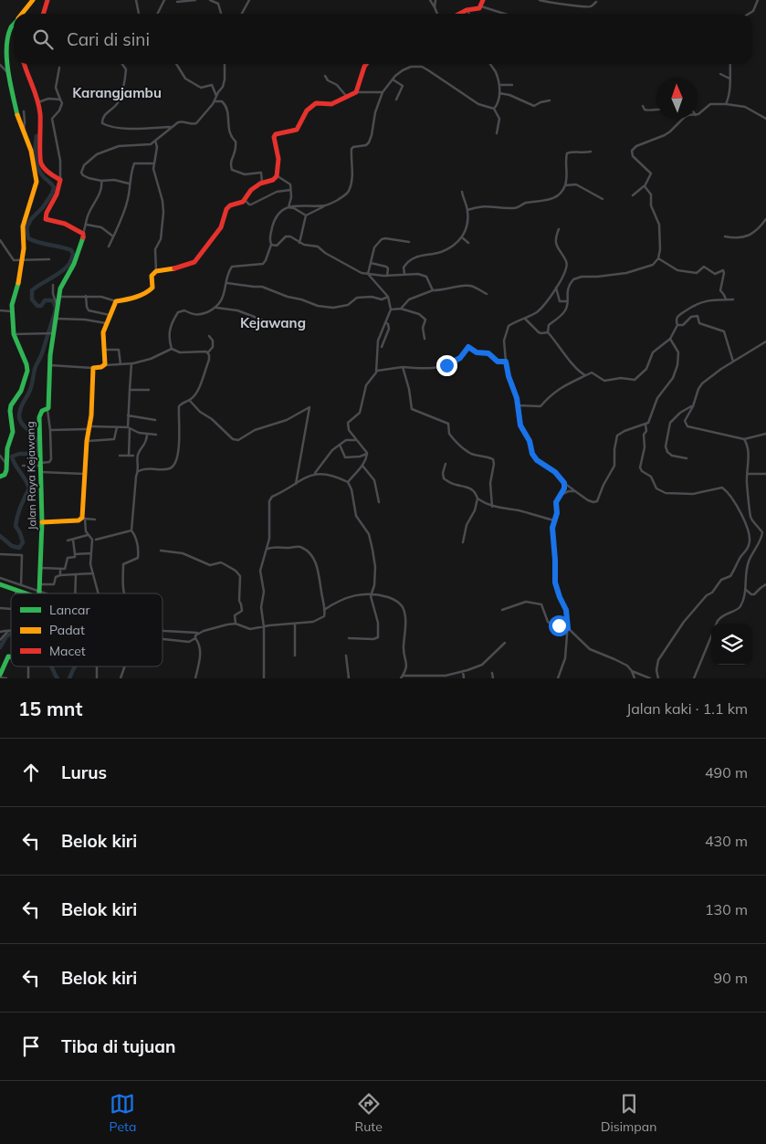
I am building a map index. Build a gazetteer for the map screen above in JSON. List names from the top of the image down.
{
  "streets": {
    "street": ["Jalan Raya Kejawang"]
  },
  "districts": ["Karangjambu", "Kejawang"],
  "legend": ["Lancar", "Padat", "Macet"],
  "north": "top",
  "page": {
    "search": "Cari di sini",
    "heading": ["15 mnt", "Jalan kaki · 1.1 km"],
    "list": [
      ["Lurus", "490 m"],
      ["Belok kiri", "430 m"],
      ["Belok kiri", "130 m"],
      ["Belok kiri", "90 m"],
      "Tiba di tujuan"
    ],
    "nav": ["Peta", "Rute", "Disimpan"]
  }
}
